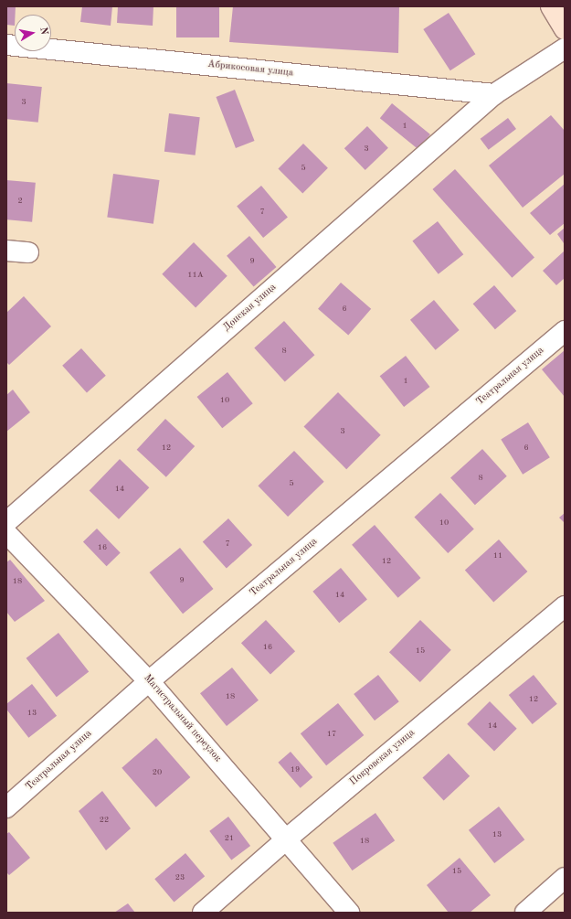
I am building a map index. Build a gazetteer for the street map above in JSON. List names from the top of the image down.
{
  "streets": {
    "street": [
      "Абрикосовая улица",
      "Донская улица",
      "Театральная улица",
      "Магистральный переулок",
      "Покровская улица"
    ]
  },
  "crossings": [
    ["Абрикосовая улица", "Донская улица"],
    ["Театральная улица", "Магистральный переулок"],
    ["Магистральный переулок", "Покровская улица"]
  ],
  "house_numbers": [
    "3",
    "1",
    "3",
    "5",
    "2",
    "7",
    "9",
    "11А",
    "6",
    "8",
    "1",
    "10",
    "3",
    "12",
    "6",
    "8",
    "5",
    "14",
    "10",
    "7",
    "16",
    "11",
    "12",
    "9",
    "18",
    "14",
    "16",
    "15",
    "18",
    "12",
    "13",
    "14",
    "17",
    "19",
    "20",
    "22",
    "13",
    "21",
    "18",
    "15",
    "23"
  ],
  "north": "right"
}
